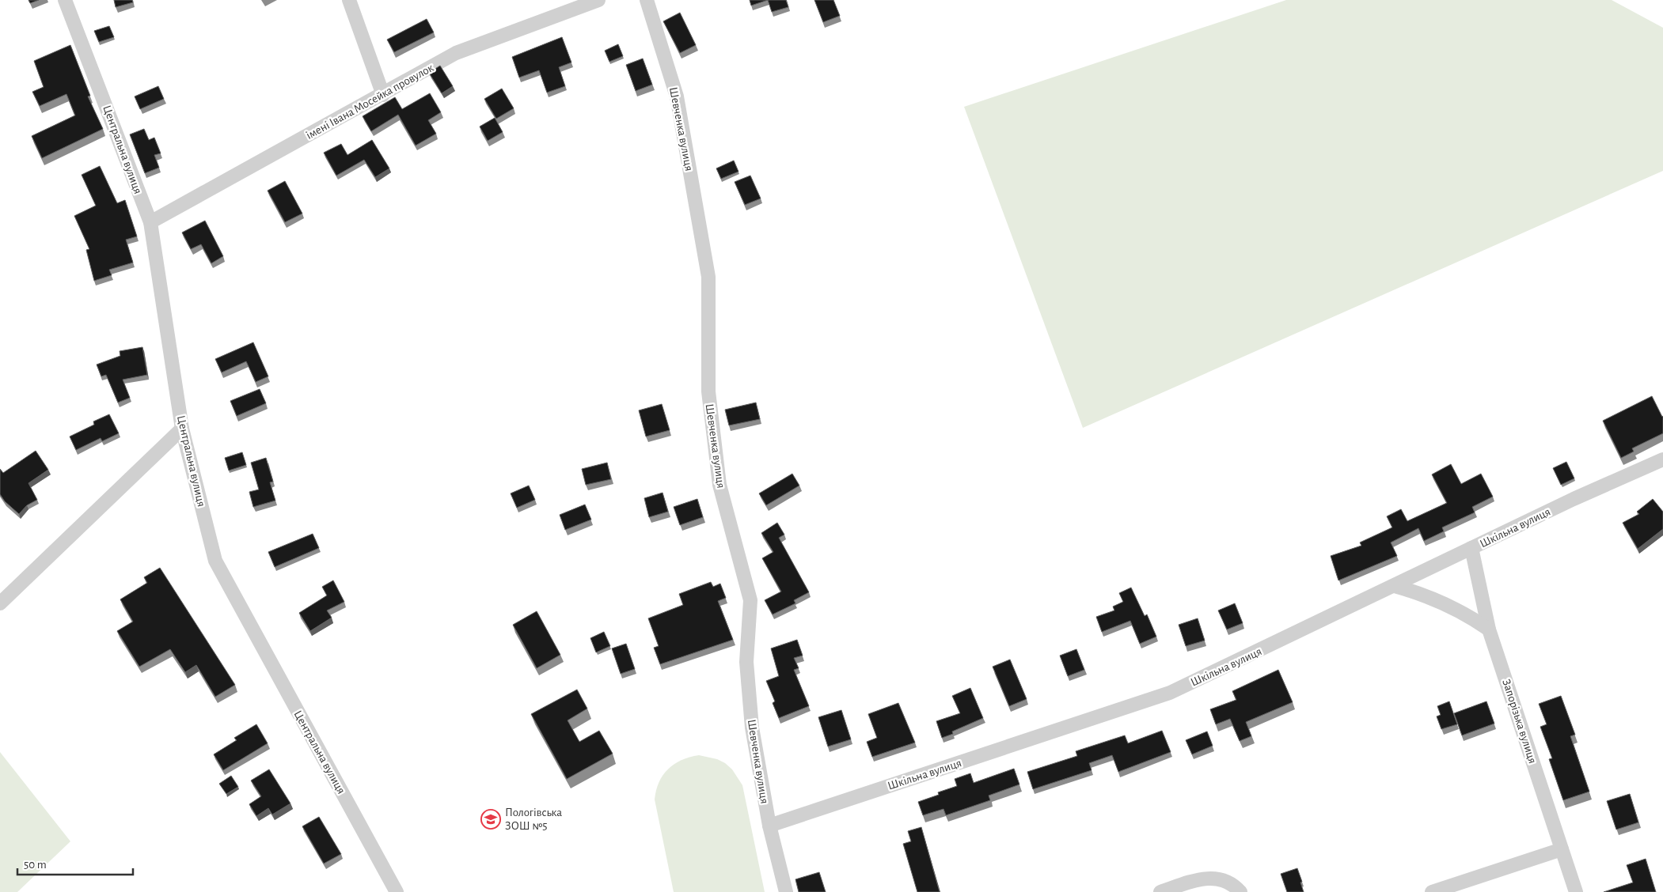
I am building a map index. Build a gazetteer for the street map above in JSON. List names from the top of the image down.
{
  "streets": {
    "street": [
      "імені Івана Мосейка провулок",
      "Шевченка вулиця",
      "Центральна вулиця",
      "Шкільна вулиця",
      "Запорізька вулиця"
    ]
  },
  "crossings": [
    ["імені Івана Мосейка провулок", "Центральна вулиця"],
    ["Шевченка вулиця", "Шкільна вулиця"],
    ["Шкільна вулиця", "Запорізька вулиця"]
  ],
  "places": {
    "school or university": ["Пологівська ЗОШ №5"]
  },
  "scale_bar": "50 m"
}
